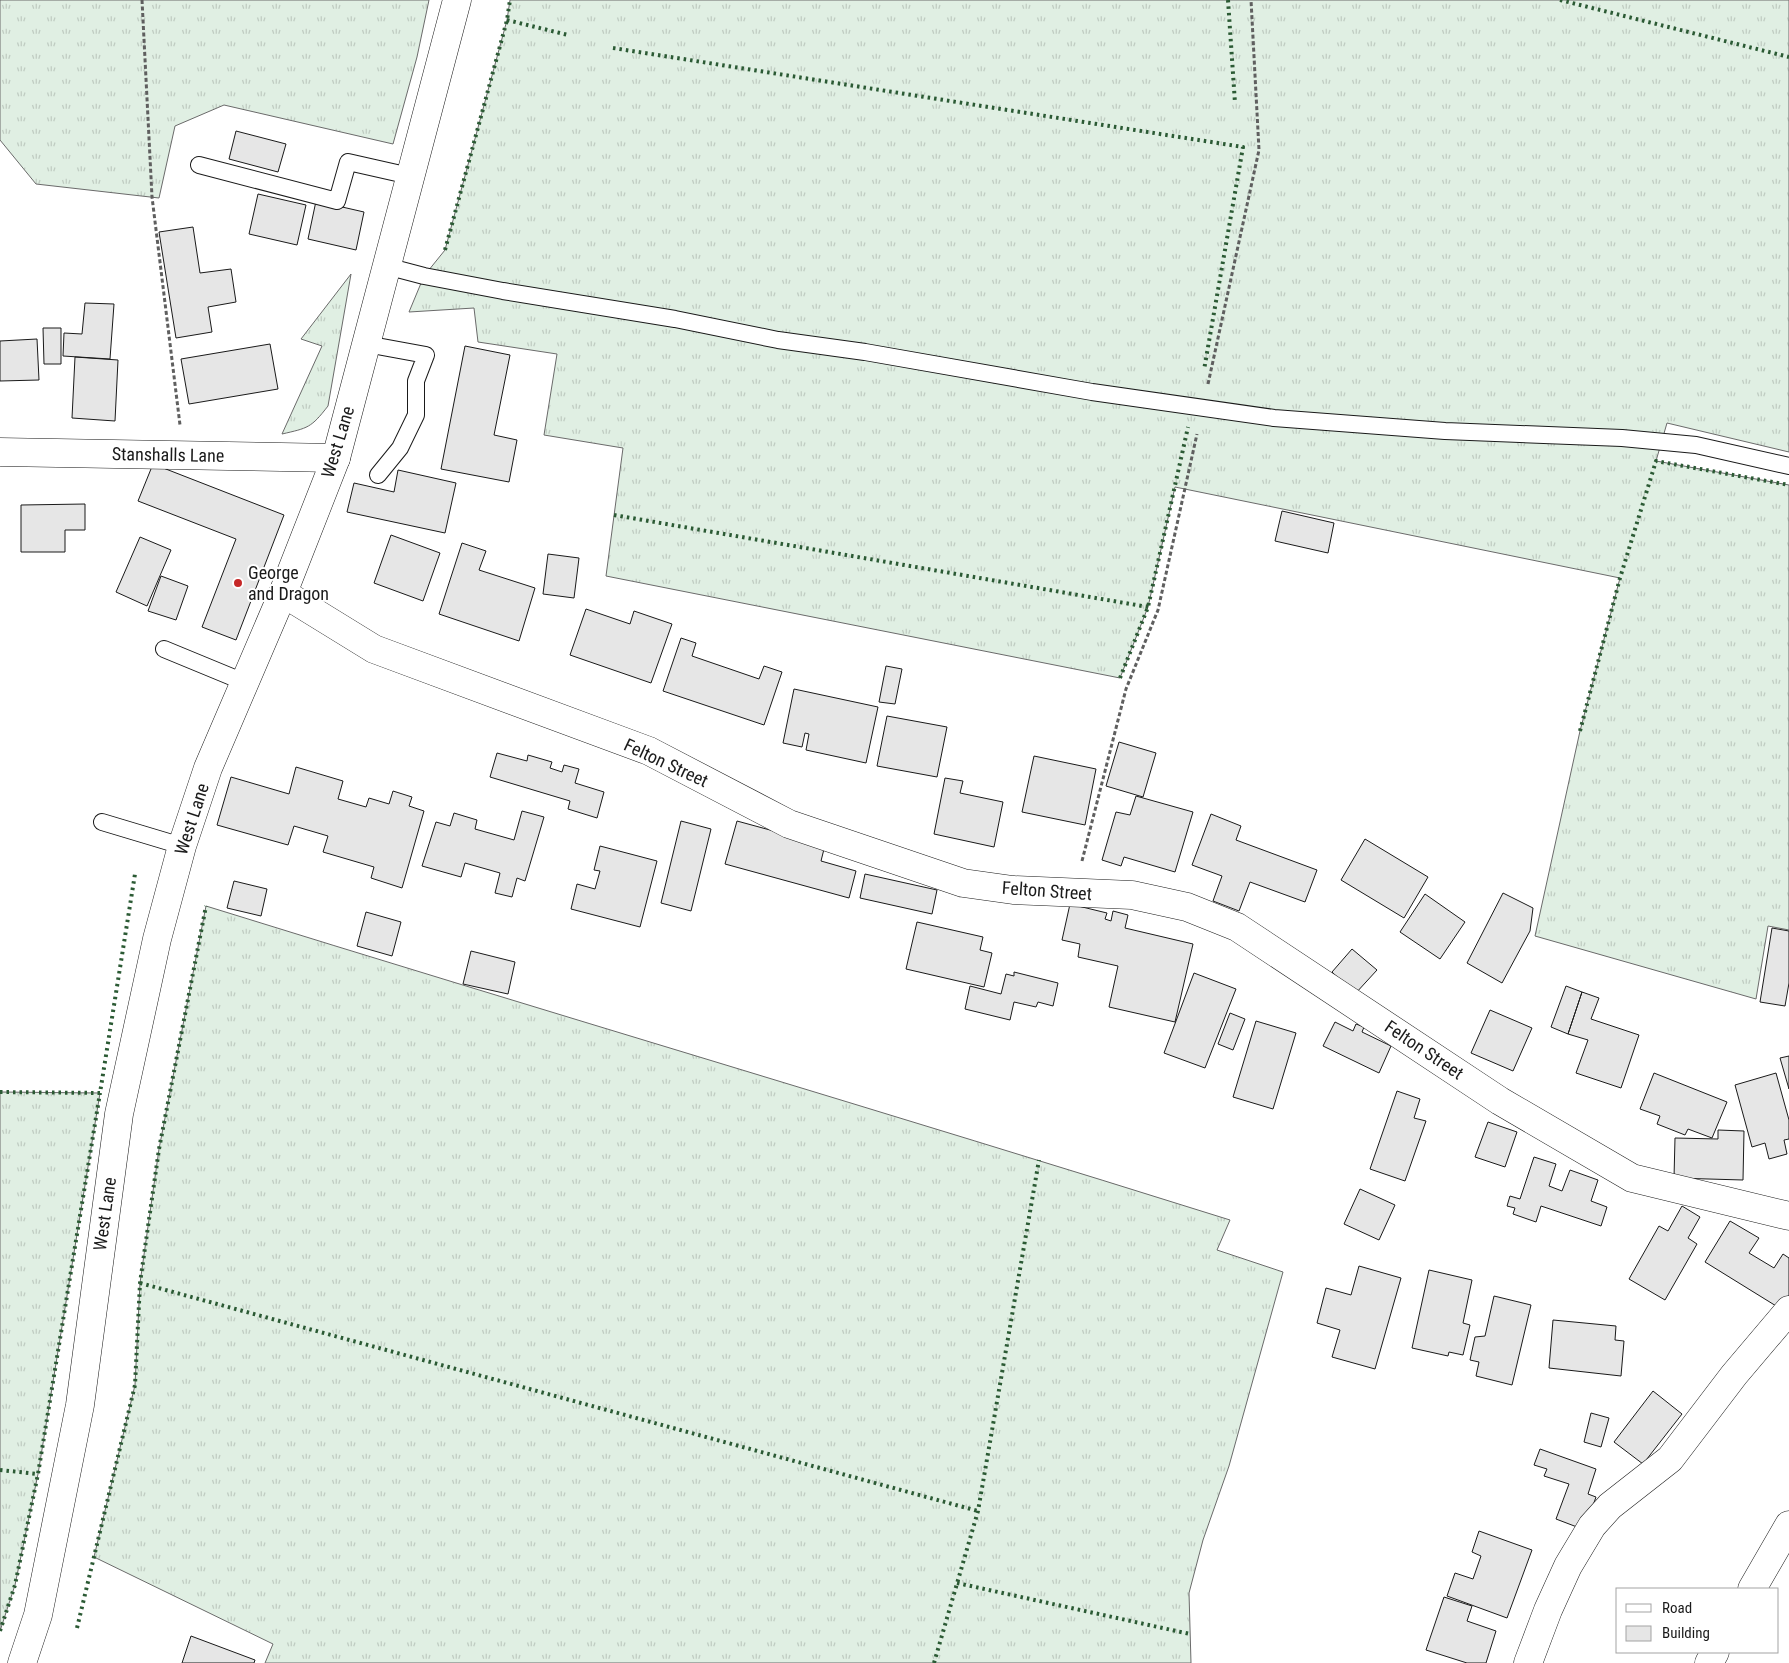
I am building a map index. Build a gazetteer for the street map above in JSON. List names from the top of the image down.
{
  "streets": {
    "street": ["West Lane", "Stanshalls Lane", "Felton Street"]
  },
  "crossings": [
    ["West Lane", "Stanshalls Lane"],
    ["West Lane", "Felton Street"]
  ],
  "places": ["George and Dragon"],
  "legend": ["Road", "Building"]
}
